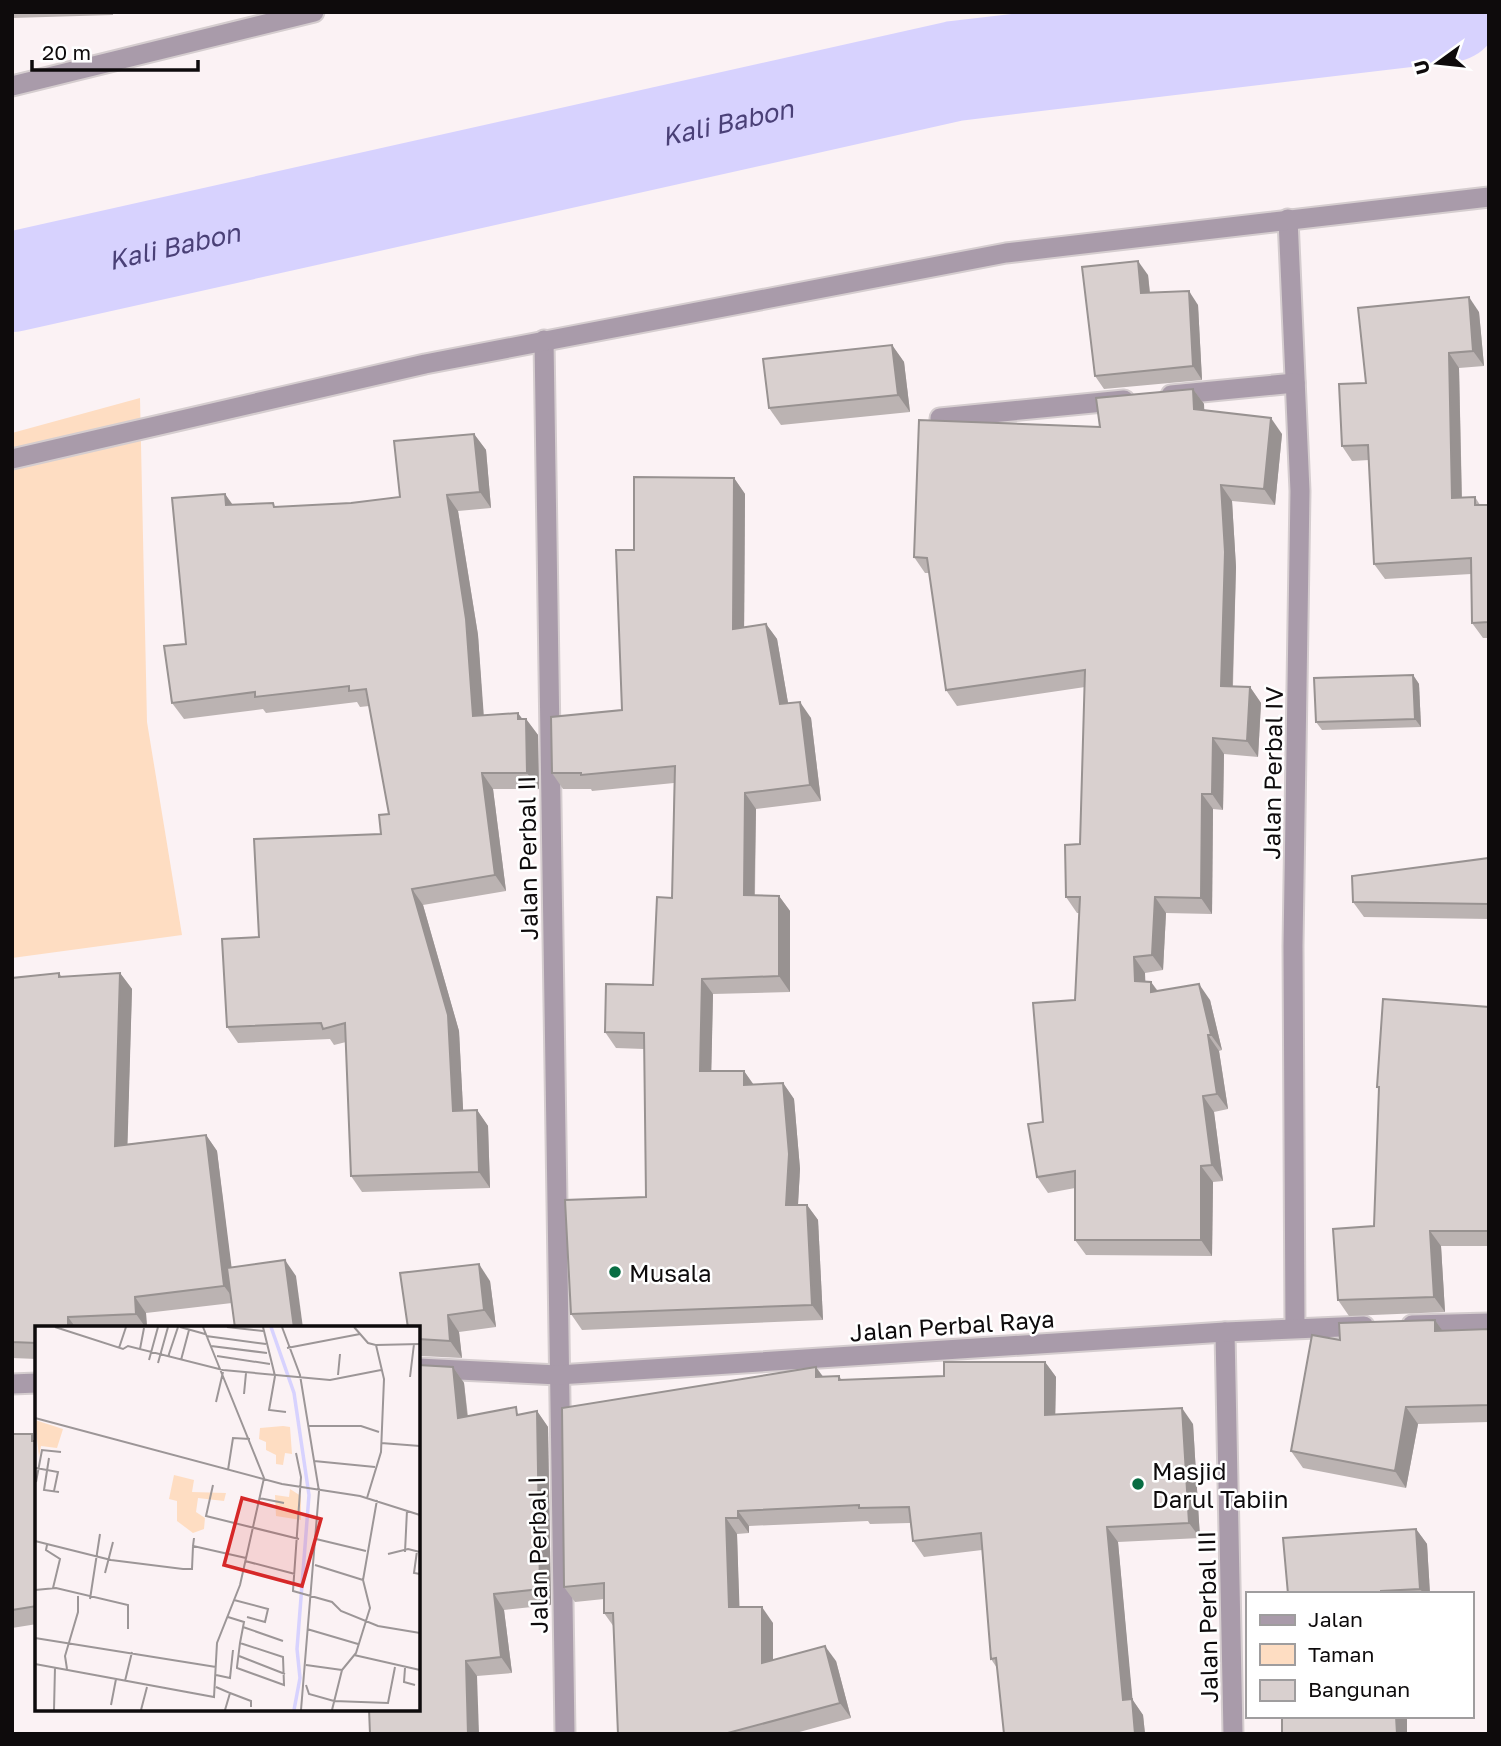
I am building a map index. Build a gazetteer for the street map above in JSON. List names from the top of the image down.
{
  "streets": {
    "street": [
      "Jalan Perbal IV",
      "Jalan Perbal II",
      "Jalan Perbal Raya",
      "Jalan Perbal I",
      "Jalan Perbal III"
    ]
  },
  "crossings": [
    ["Jalan Perbal IV", "Jalan Perbal Raya"],
    ["Jalan Perbal II", "Jalan Perbal Raya"],
    ["Jalan Perbal II", "Jalan Perbal I"],
    ["Jalan Perbal Raya", "Jalan Perbal I"],
    ["Jalan Perbal Raya", "Jalan Perbal III"]
  ],
  "water": ["Kali Babon"],
  "places": ["Musala", "Masjid Darul Tabiin"],
  "legend": ["Jalan", "Taman", "Bangunan"],
  "scale_bar": "20 m",
  "north": "left"
}
